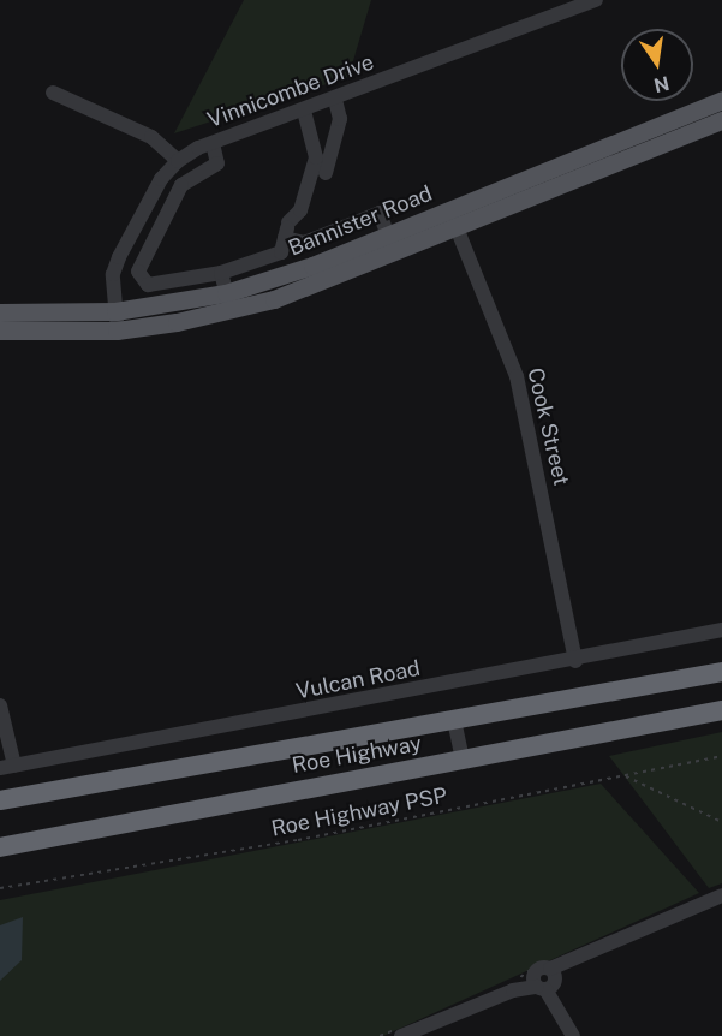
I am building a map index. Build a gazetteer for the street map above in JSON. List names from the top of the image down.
{
  "streets": {
    "highway": ["Roe Highway"],
    "main road": ["Bannister Road"],
    "street": ["Vinnicombe Drive", "Cook Street", "Vulcan Road"],
    "path": ["Roe Highway PSP"]
  },
  "crossings": [
    ["Vinnicombe Drive", "Bannister Road"],
    ["Bannister Road", "Cook Street"],
    ["Cook Street", "Vulcan Road"]
  ],
  "north": "bottom"
}
